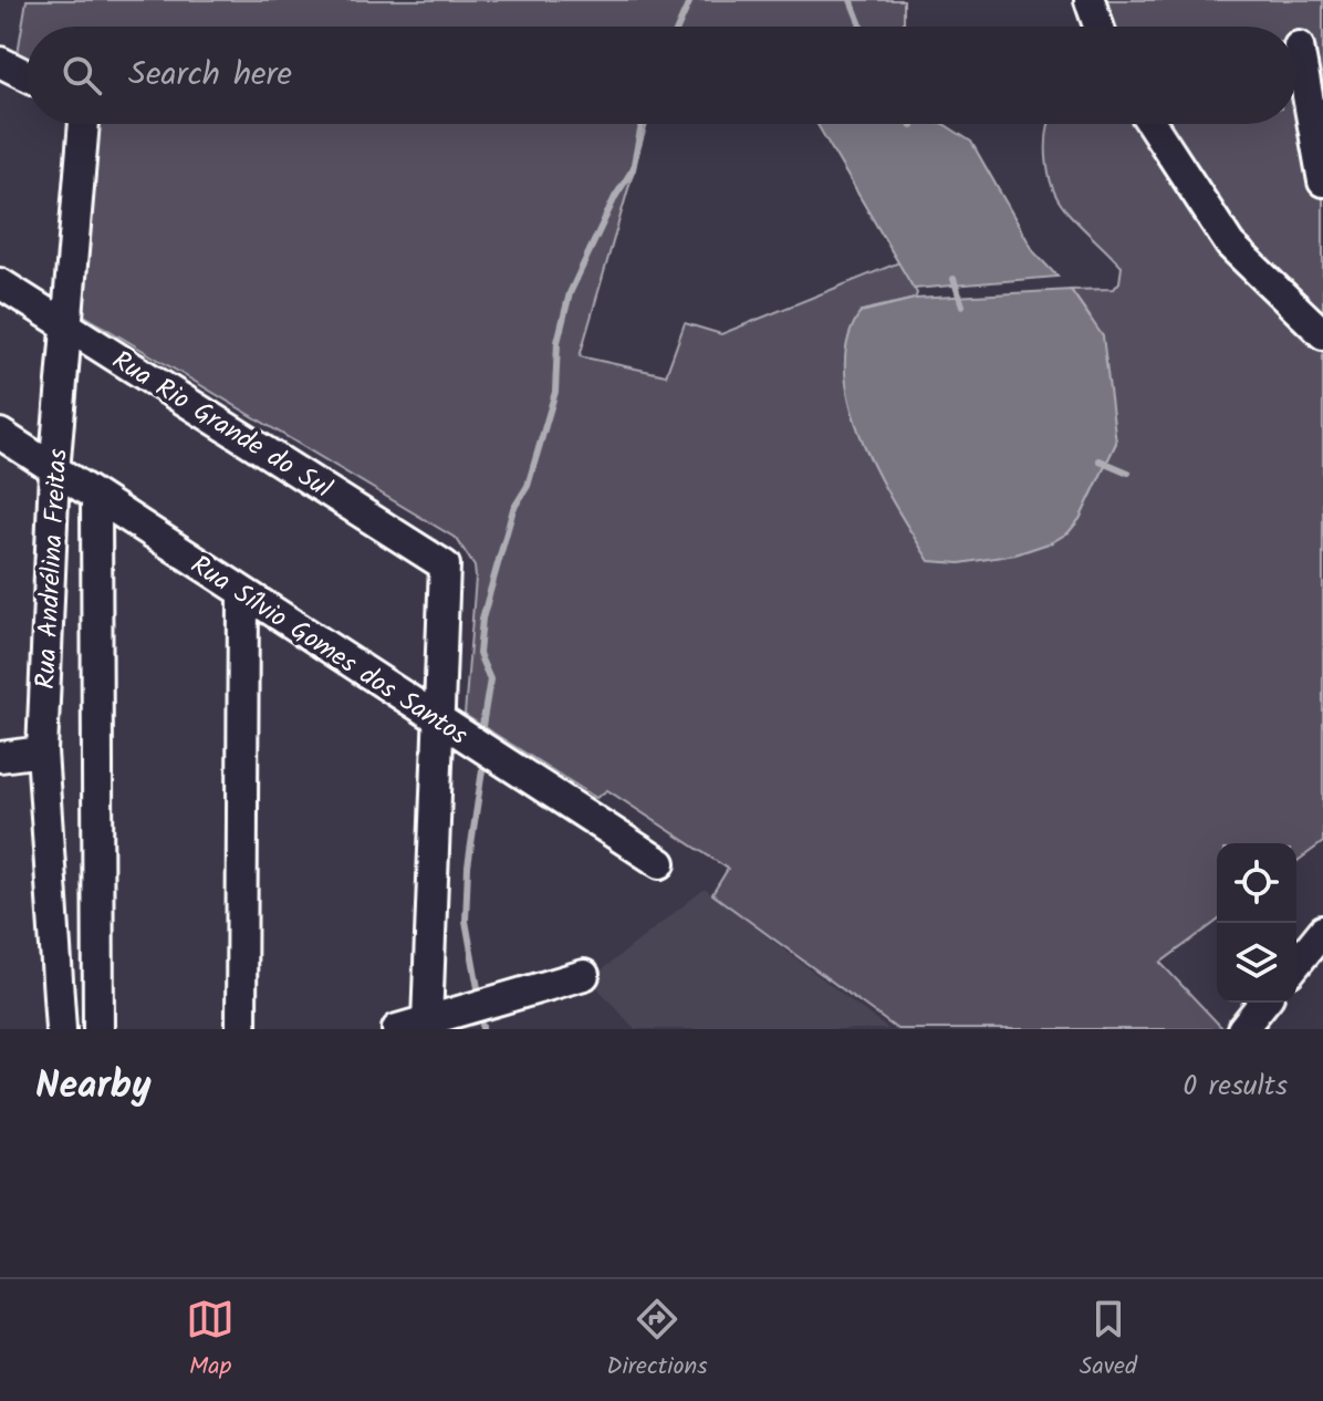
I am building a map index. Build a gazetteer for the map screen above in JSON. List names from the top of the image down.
{
  "streets": {
    "street": ["Rua Rio Grande do Sul", "Rua Andrélina Freitas", "Rua Sílvio Gomes dos Santos"]
  },
  "crossings": [
    ["Rua Rio Grande do Sul", "Rua Andrélina Freitas"],
    ["Rua Rio Grande do Sul", "Rua Sílvio Gomes dos Santos"],
    ["Rua Andrélina Freitas", "Rua Sílvio Gomes dos Santos"]
  ],
  "page": {
    "search": "Search here",
    "heading": ["Nearby", "0 results"],
    "nav": ["Map", "Directions", "Saved"]
  }
}
